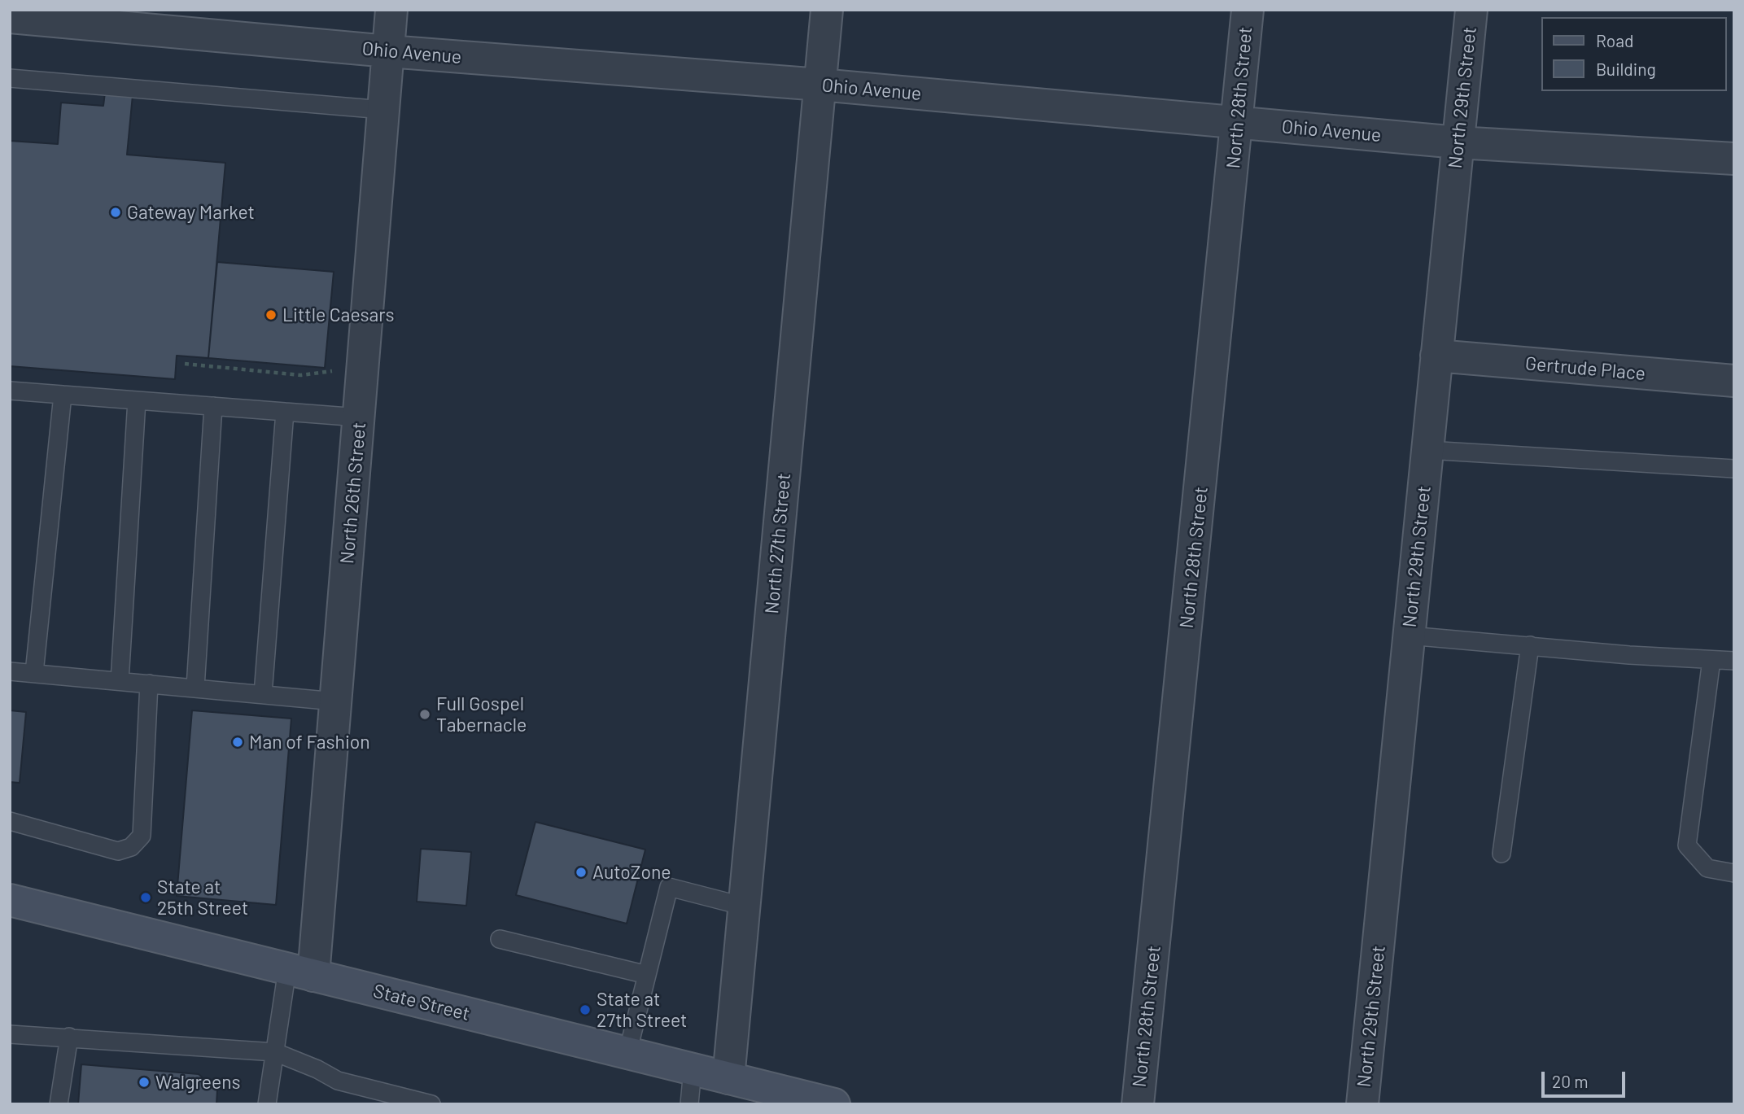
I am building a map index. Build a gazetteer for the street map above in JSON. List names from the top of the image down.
{
  "streets": {
    "main road": ["State Street"],
    "street": [
      "Ohio Avenue",
      "North 28th Street",
      "North 29th Street",
      "Gertrude Place",
      "North 26th Street",
      "North 27th Street"
    ]
  },
  "crossings": [
    ["Ohio Avenue", "North 28th Street"],
    ["Ohio Avenue", "North 29th Street"],
    ["Ohio Avenue", "North 26th Street"],
    ["Ohio Avenue", "North 27th Street"],
    ["North 29th Street", "Gertrude Place"],
    ["North 26th Street", "State Street"],
    ["North 27th Street", "State Street"]
  ],
  "places": [
    "Gateway Market",
    "Little Caesars",
    "Full Gospel Tabernacle",
    "Man of Fashion",
    "AutoZone",
    "State at 25th Street",
    "State at 27th Street",
    "Walgreens"
  ],
  "legend": ["Road", "Building"],
  "scale_bar": "20 m"
}
